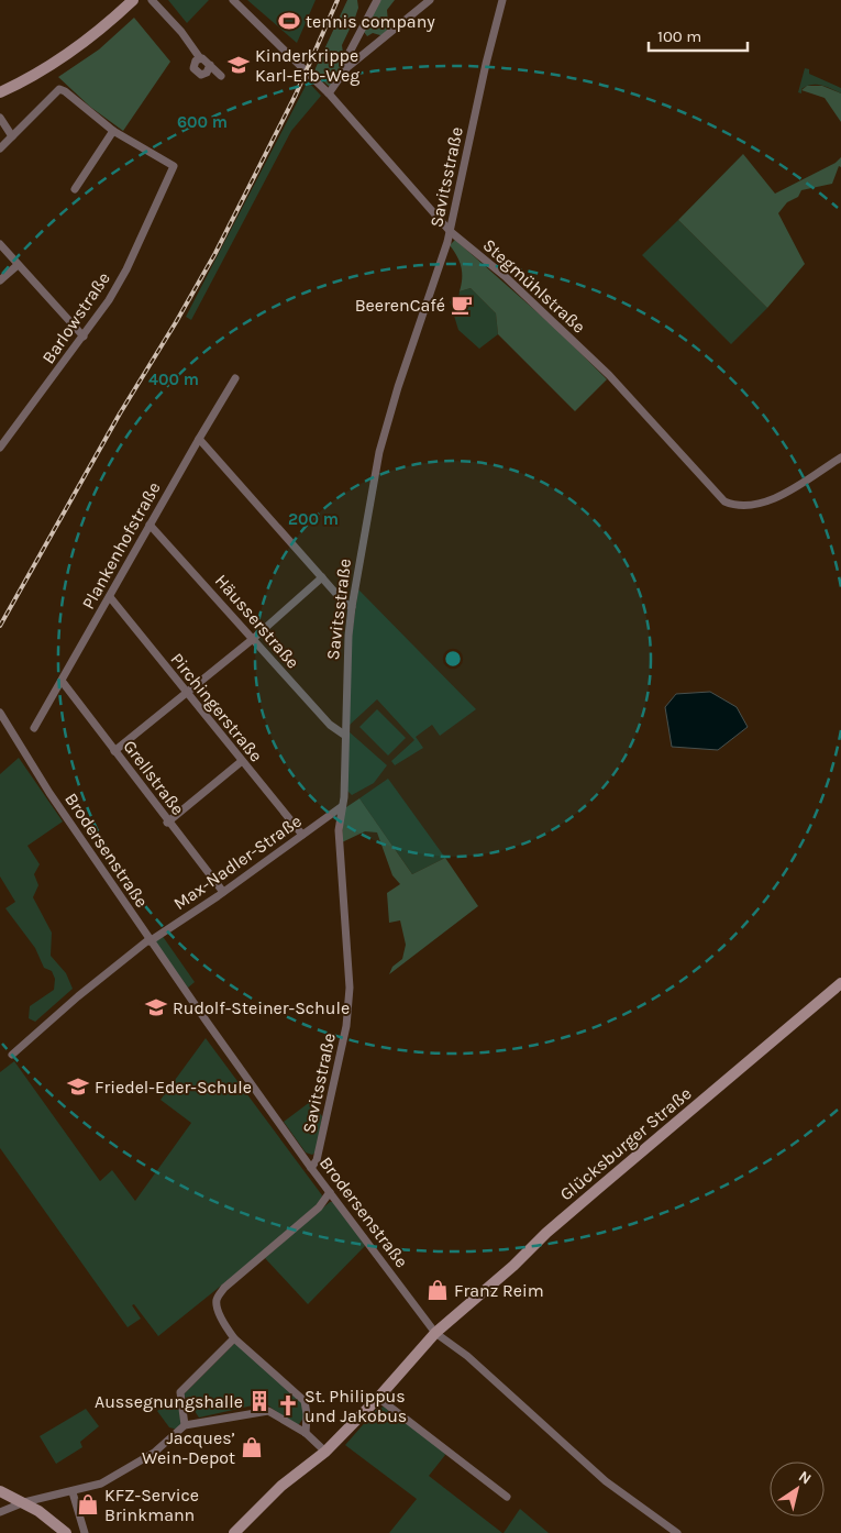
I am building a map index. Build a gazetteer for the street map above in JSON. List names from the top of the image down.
{
  "streets": {
    "street": [
      "Savitsstraße",
      "Stegmühlstraße",
      "Barlowstraße",
      "Plankenhofstraße",
      "Häusserstraße",
      "Pirchingerstraße",
      "Grellstraße",
      "Brodersenstraße",
      "Max-Nadler-Straße",
      "Glücksburger Straße"
    ]
  },
  "crossings": [
    ["Savitsstraße", "Stegmühlstraße"],
    ["Savitsstraße", "Häusserstraße"],
    ["Savitsstraße", "Brodersenstraße"],
    ["Savitsstraße", "Max-Nadler-Straße"],
    ["Plankenhofstraße", "Häusserstraße"],
    ["Plankenhofstraße", "Pirchingerstraße"],
    ["Plankenhofstraße", "Grellstraße"],
    ["Pirchingerstraße", "Max-Nadler-Straße"],
    ["Grellstraße", "Max-Nadler-Straße"],
    ["Brodersenstraße", "Max-Nadler-Straße"],
    ["Brodersenstraße", "Glücksburger Straße"]
  ],
  "places": {
    "sports": ["tennis company"],
    "school or university": ["Kinderkrippe Karl-Erb-Weg", "Rudolf-Steiner-Schule", "Friedel-Eder-Schule"],
    "cafe": ["BeerenCafé"],
    "shop": ["Franz Reim", "Jacques’ Wein-Depot", "KFZ-Service Brinkmann"],
    "building": ["Aussegnungshalle"],
    "church": ["St. Philippus und Jakobus"]
  },
  "scale_bar": "100 m",
  "north": "top right",
  "rings": ["600 m", "400 m", "200 m"]
}
